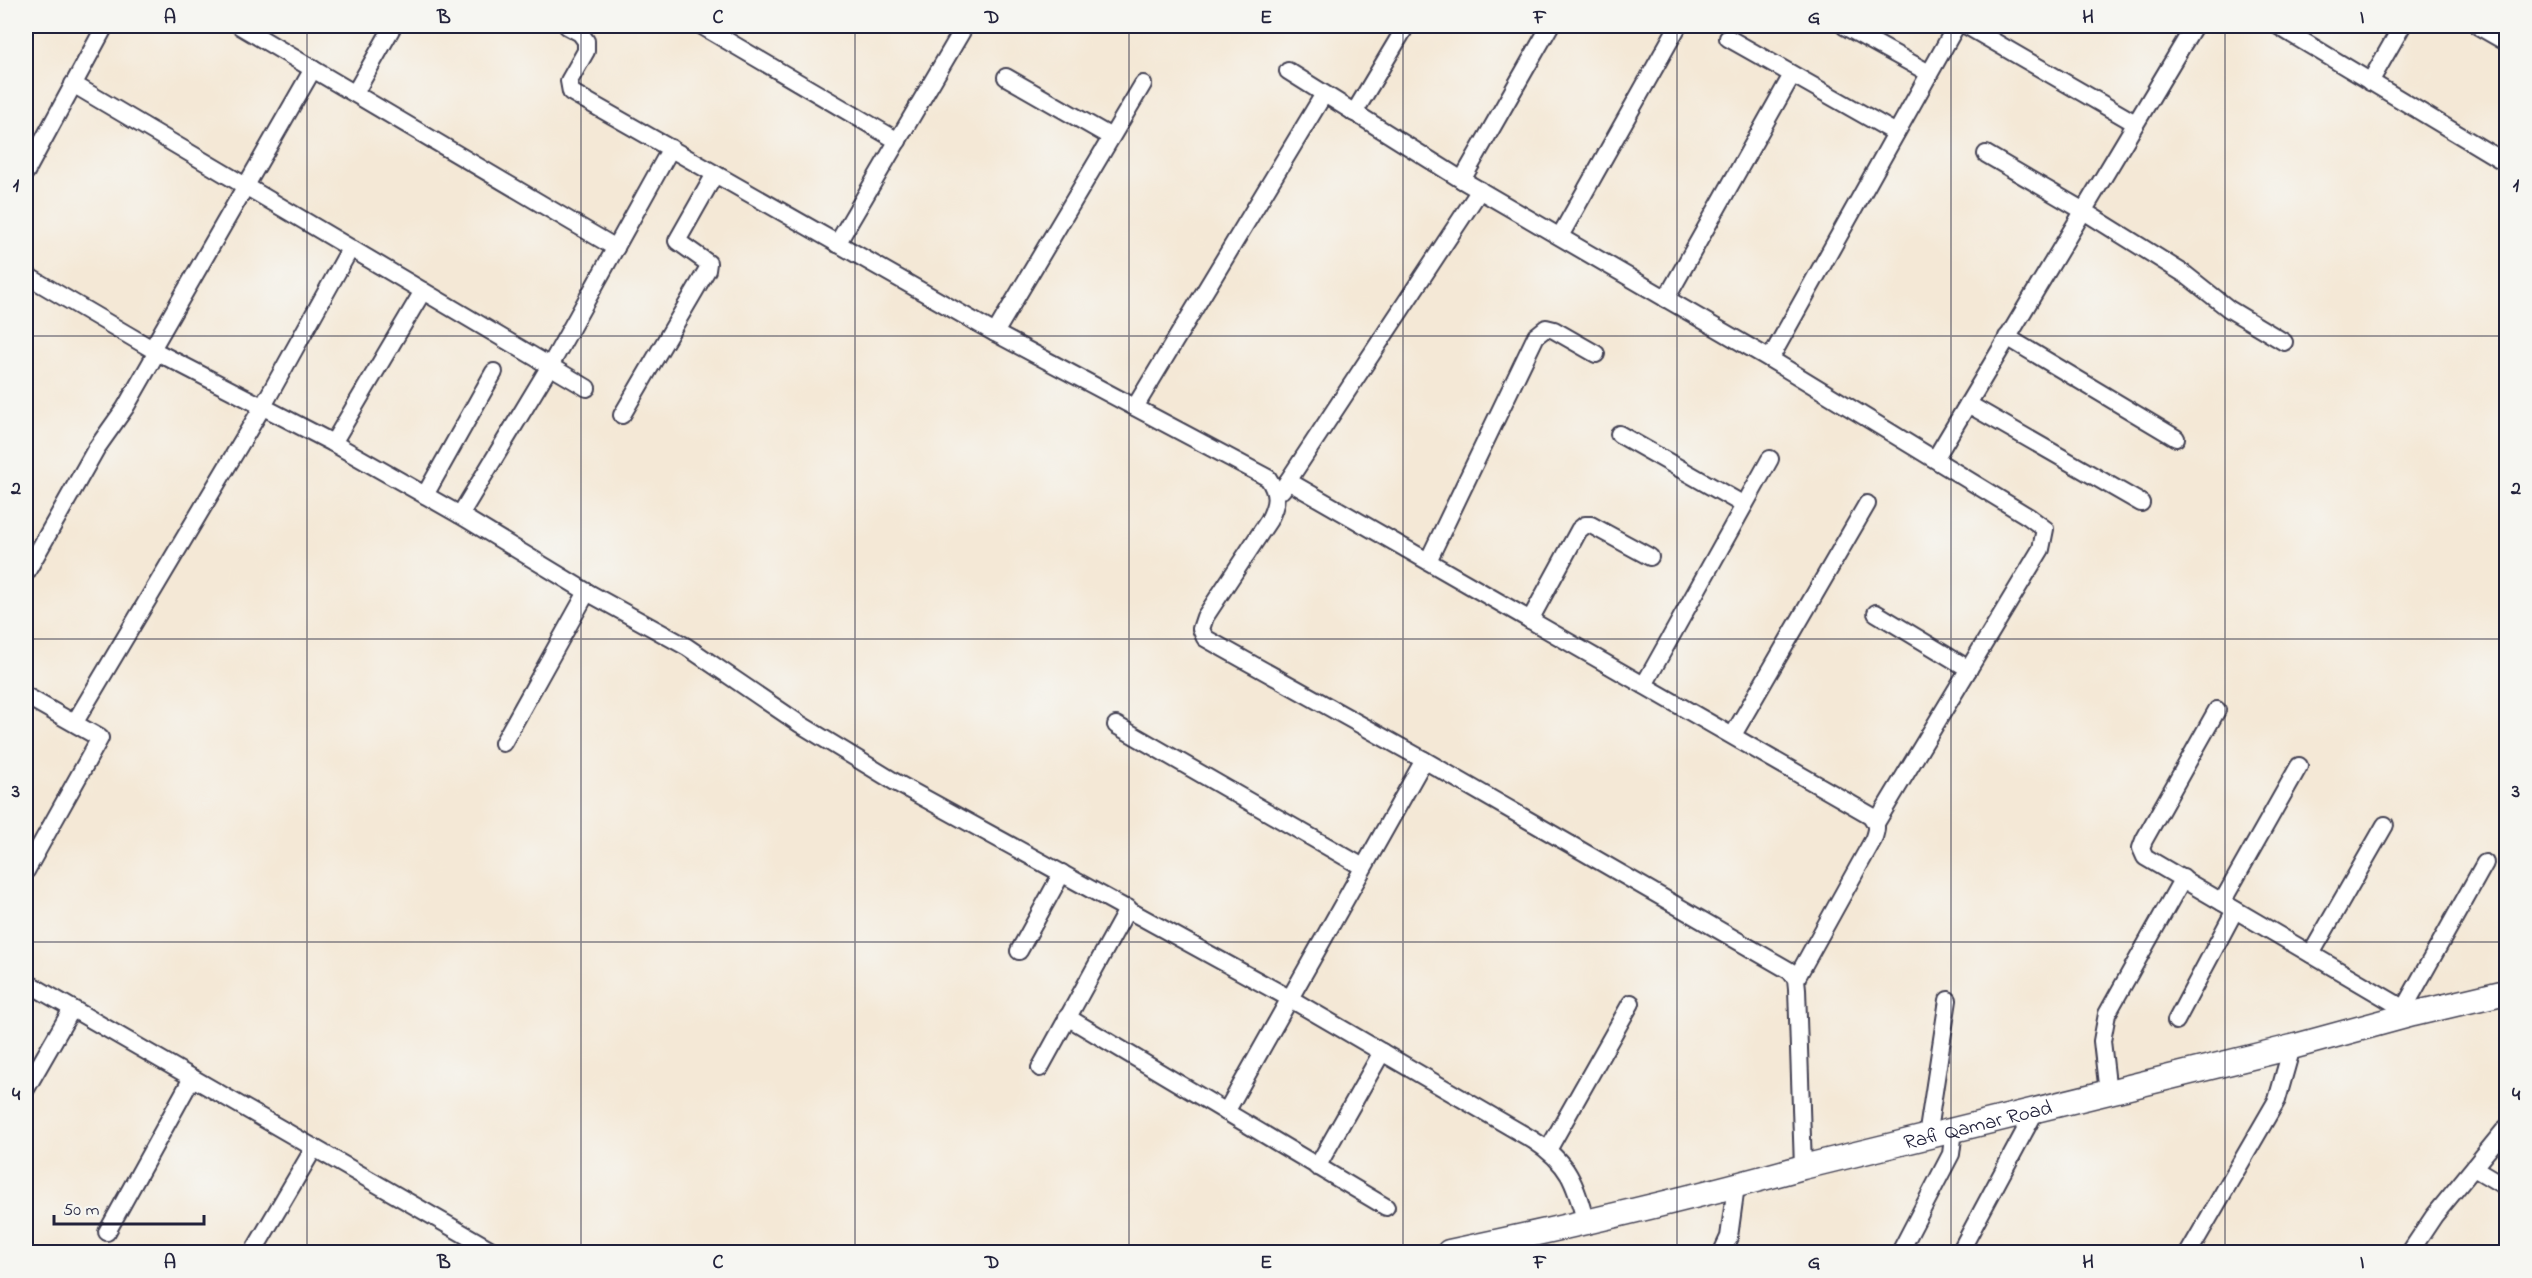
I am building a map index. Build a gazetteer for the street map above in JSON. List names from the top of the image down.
{
  "streets": {
    "street": ["Rafi Qamar Road"]
  },
  "scale_bar": "50 m",
  "grid": {
    "columns": [
      "A",
      "B",
      "C",
      "D",
      "E",
      "F",
      "G",
      "H",
      "I"
    ],
    "rows": [
      "1",
      "2",
      "3",
      "4"
    ]
  }
}
